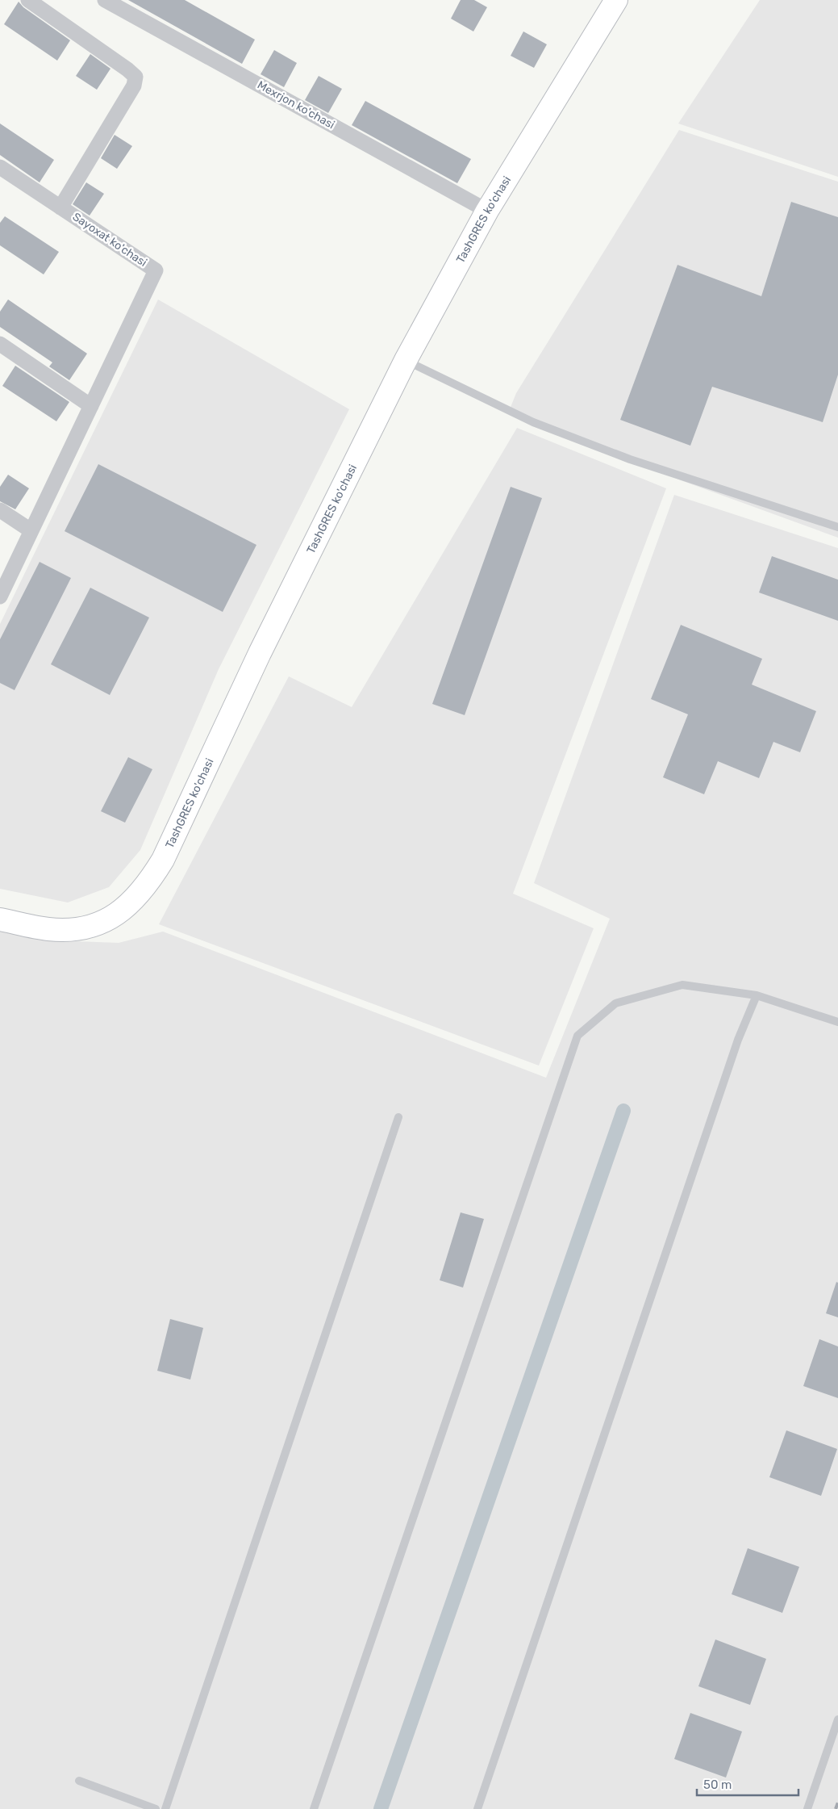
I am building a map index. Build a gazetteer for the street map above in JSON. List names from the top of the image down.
{
  "streets": {
    "main road": ["TashGRES ko'chasi"],
    "street": ["Mexrjon ko'chasi", "Sayoxat ko'chasi"]
  },
  "crossings": [
    ["Mexrjon ko'chasi", "TashGRES ko'chasi"]
  ],
  "scale_bar": "50 m"
}
